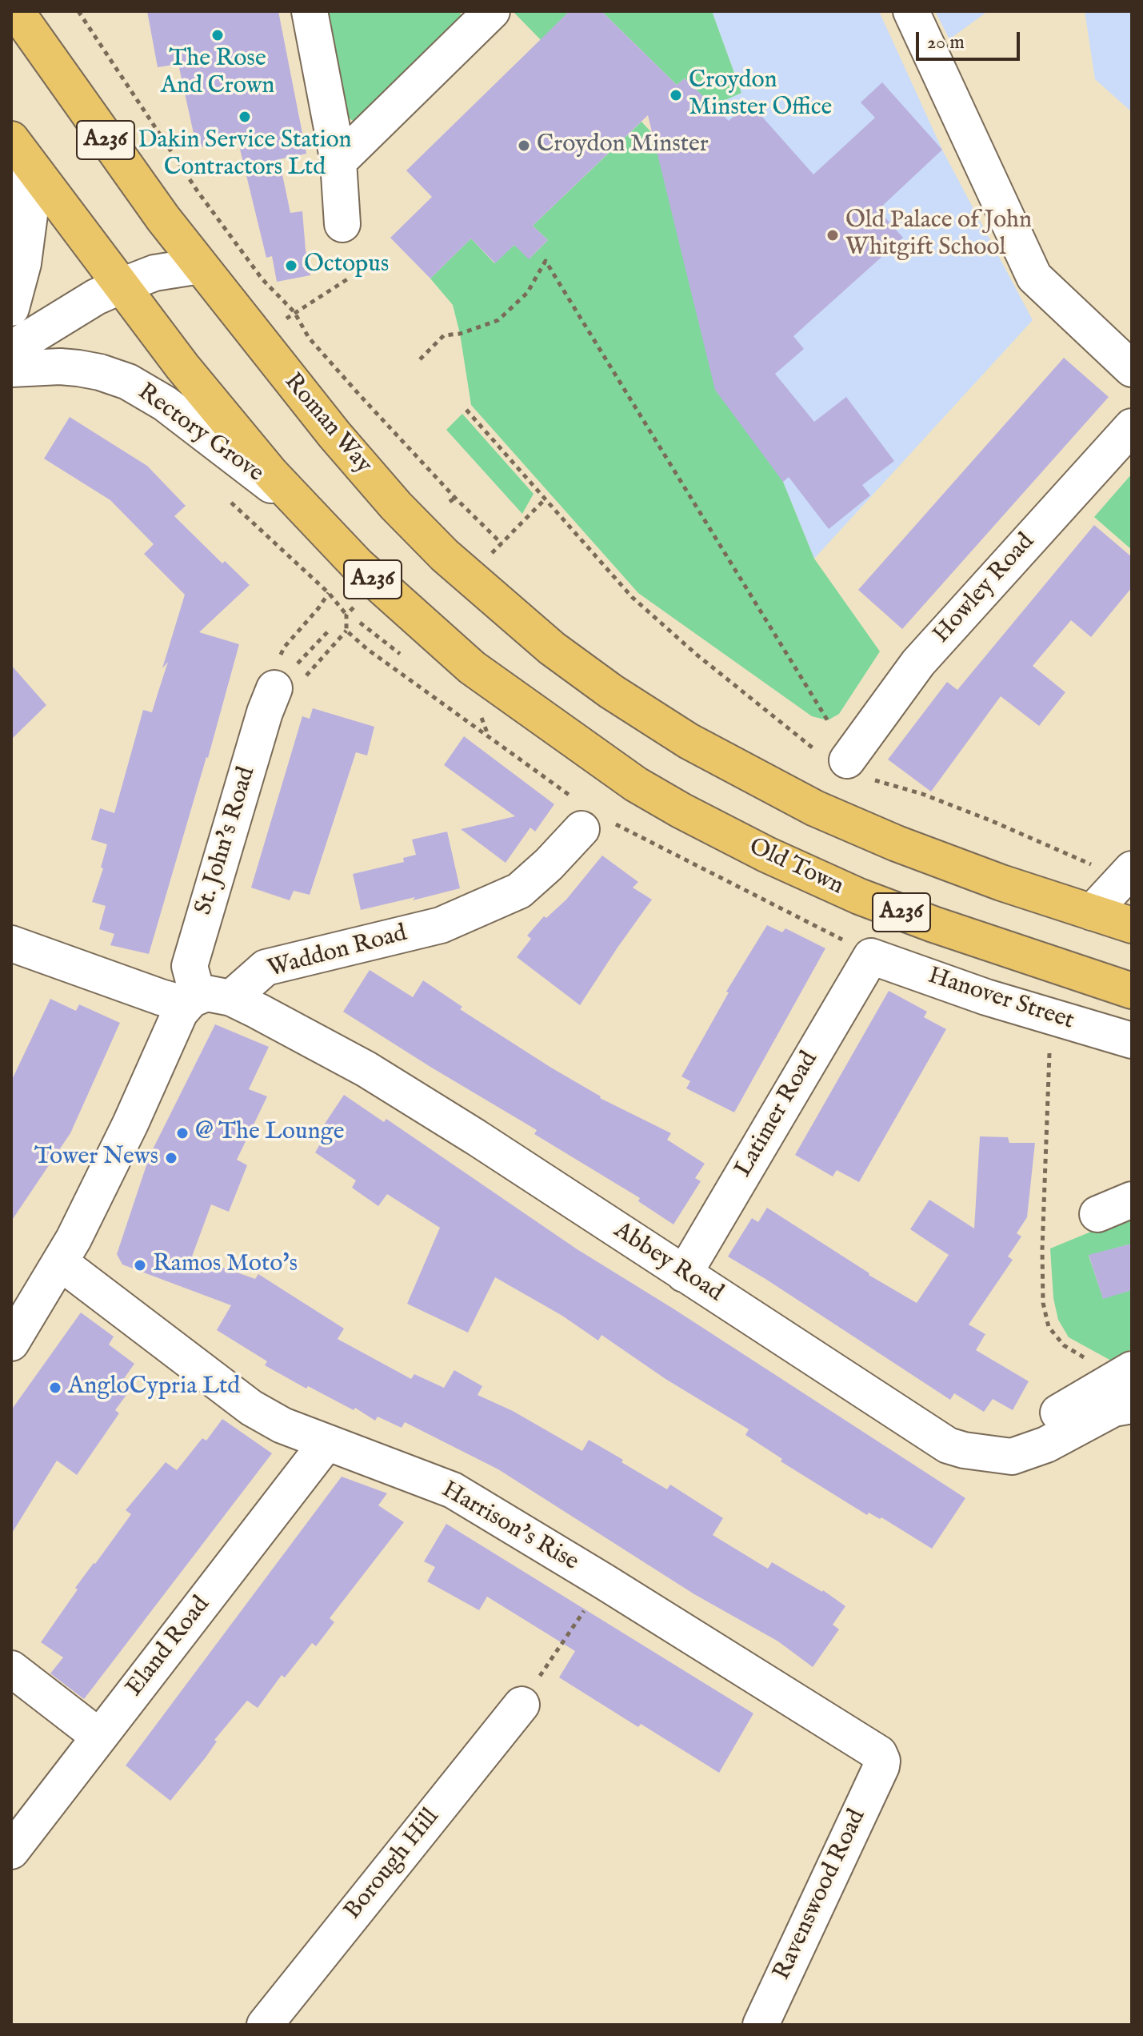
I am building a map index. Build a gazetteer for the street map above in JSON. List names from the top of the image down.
{
  "streets": {
    "main road": ["A236", "Roman Way", "Old Town"],
    "street": [
      "Rectory Grove",
      "Howley Road",
      "St. John's Road",
      "Waddon Road",
      "Hanover Street",
      "Latimer Road",
      "Abbey Road",
      "Harrison's Rise",
      "Eland Road",
      "Borough Hill",
      "Ravenswood Road"
    ]
  },
  "crossings": [
    ["A236", "Roman Way"],
    ["A236", "Rectory Grove"],
    ["A236", "Old Town"],
    ["Rectory Grove", "Old Town"],
    ["St. John's Road", "Waddon Road"],
    ["St. John's Road", "Abbey Road"],
    ["Waddon Road", "Abbey Road"],
    ["Waddon Road", "Harrison's Rise"],
    ["Hanover Street", "Latimer Road"],
    ["Latimer Road", "Abbey Road"],
    ["Harrison's Rise", "Eland Road"],
    ["Harrison's Rise", "Ravenswood Road"]
  ],
  "places": [
    "The Rose And Crown",
    "Croydon Minster Office",
    "Dakin Service Station Contractors Ltd",
    "Croydon Minster",
    "Old Palace of John Whitgift School",
    "Octopus",
    "@ The Lounge",
    "Tower News",
    "Ramos Moto's",
    "AngloCypria Ltd"
  ],
  "scale_bar": "20 m"
}
